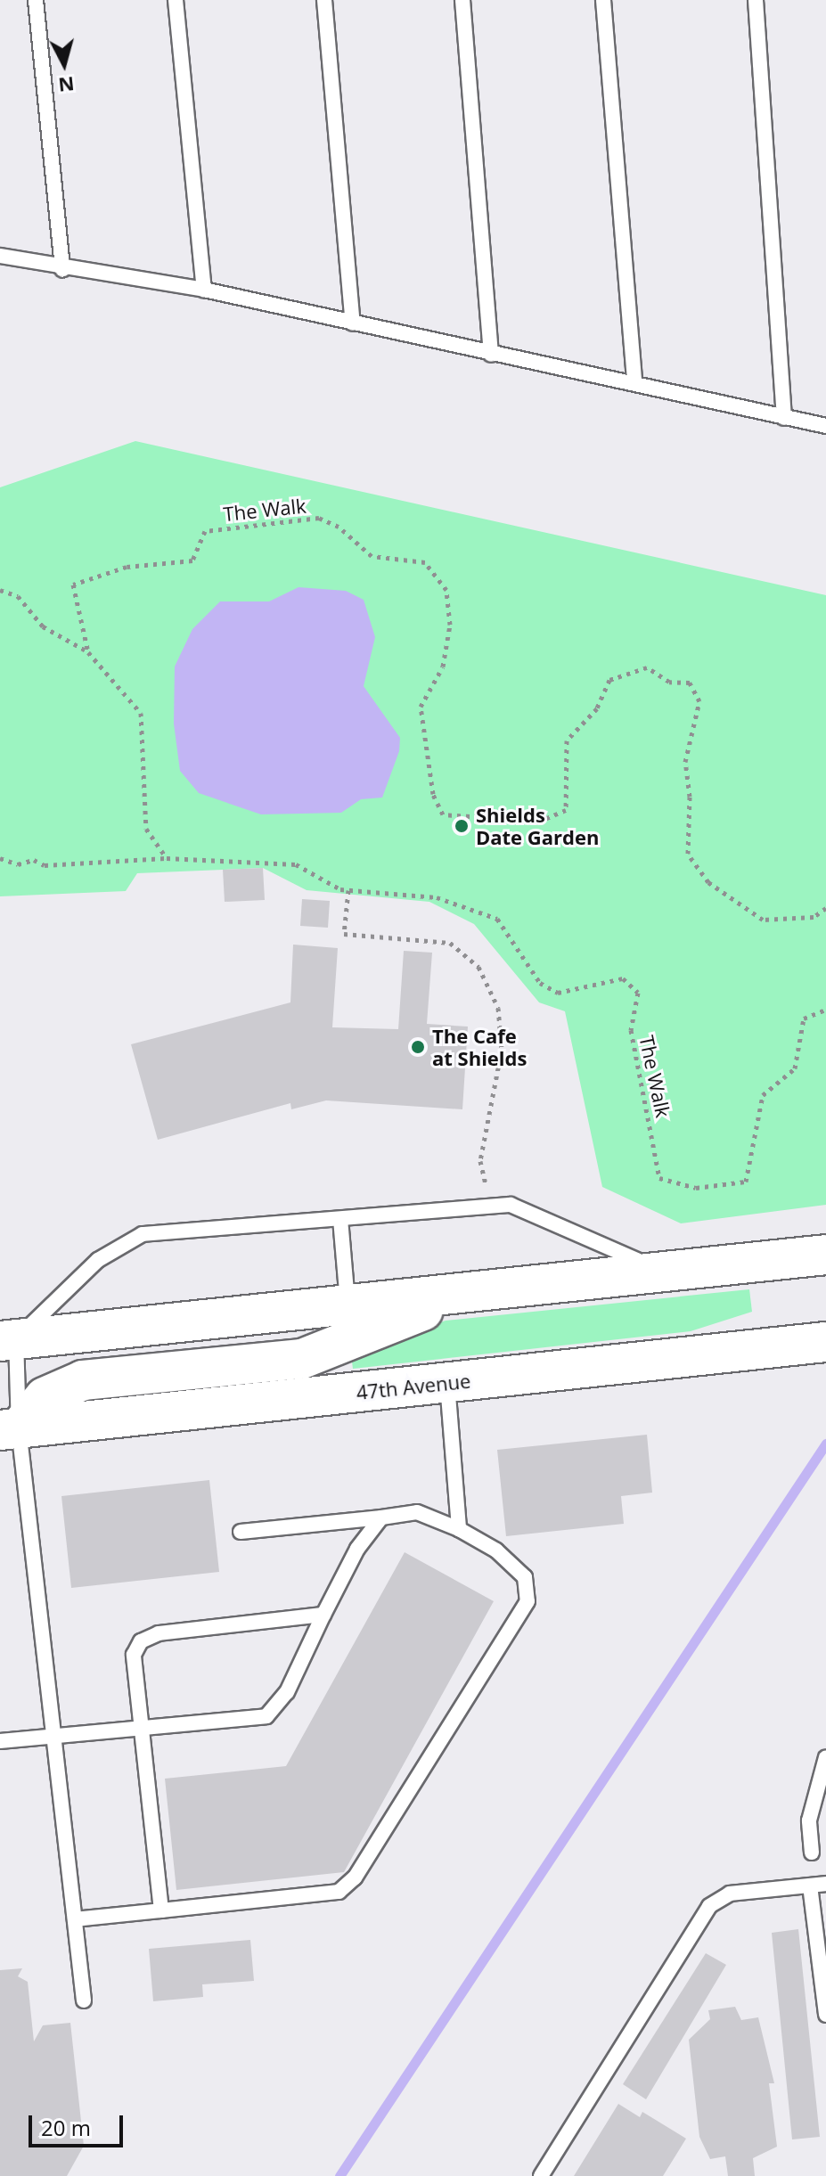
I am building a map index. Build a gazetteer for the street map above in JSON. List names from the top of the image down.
{
  "streets": {
    "main road": ["47th Avenue"],
    "path": ["The Walk"]
  },
  "places": ["Shields Date Garden", "The Cafe at Shields"],
  "scale_bar": "20 m",
  "north": "bottom"
}
